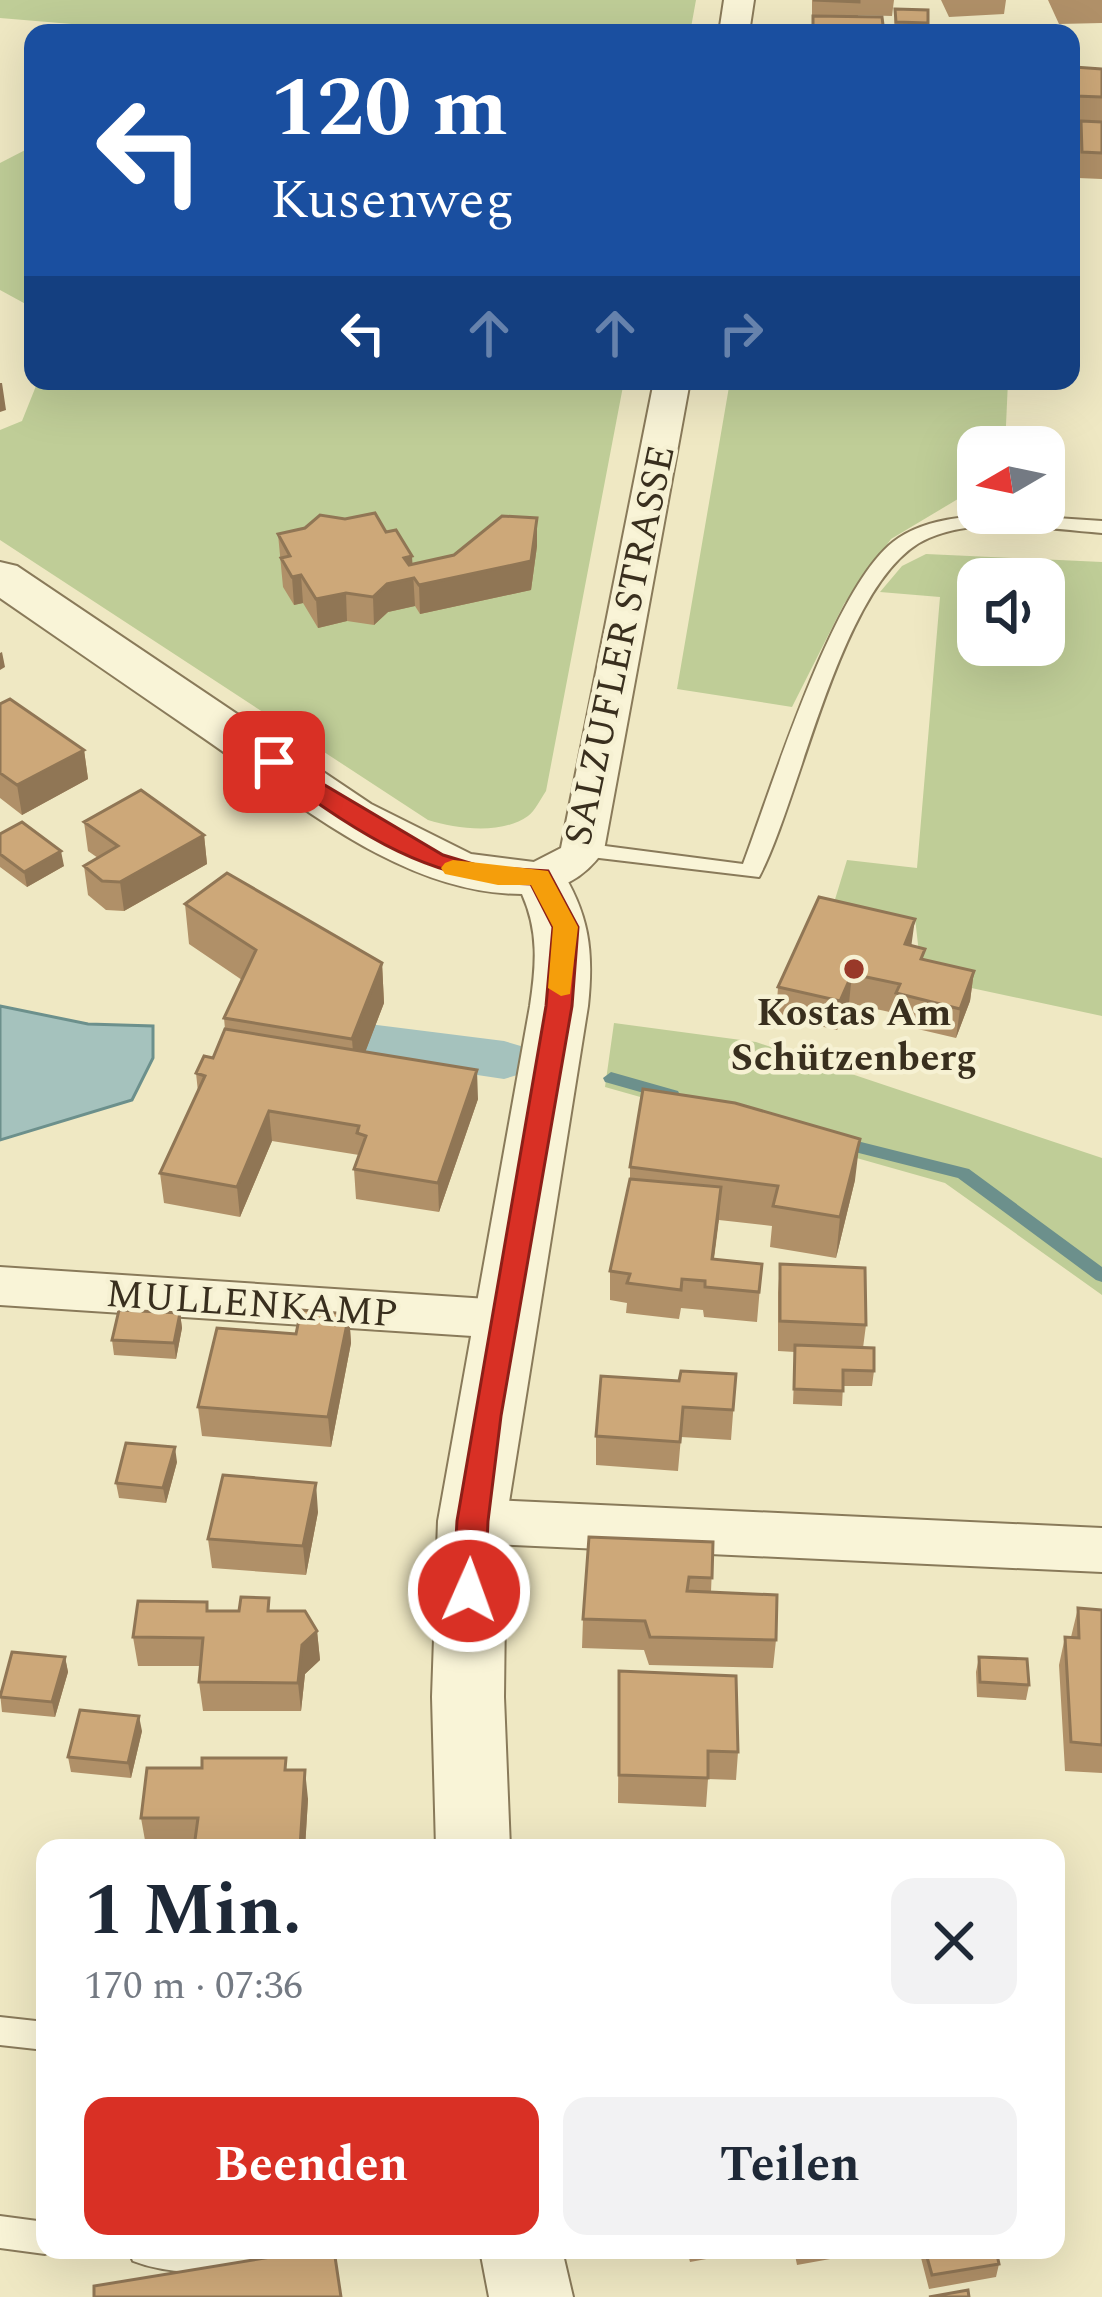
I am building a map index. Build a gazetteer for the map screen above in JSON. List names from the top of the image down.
{
  "streets": {
    "street": ["SALZUFLER STRASSE", "MULLENKAMP"]
  },
  "crossings": [
    ["SALZUFLER STRASSE", "MULLENKAMP"]
  ],
  "places": ["Kostas Am Schützenberg"],
  "north": "left",
  "page": {
    "turn": ["120 m", "Kusenweg"],
    "heading": ["1 Min.", "170 m · 07:36"],
    "buttons": ["Beenden", "Teilen"]
  }
}
